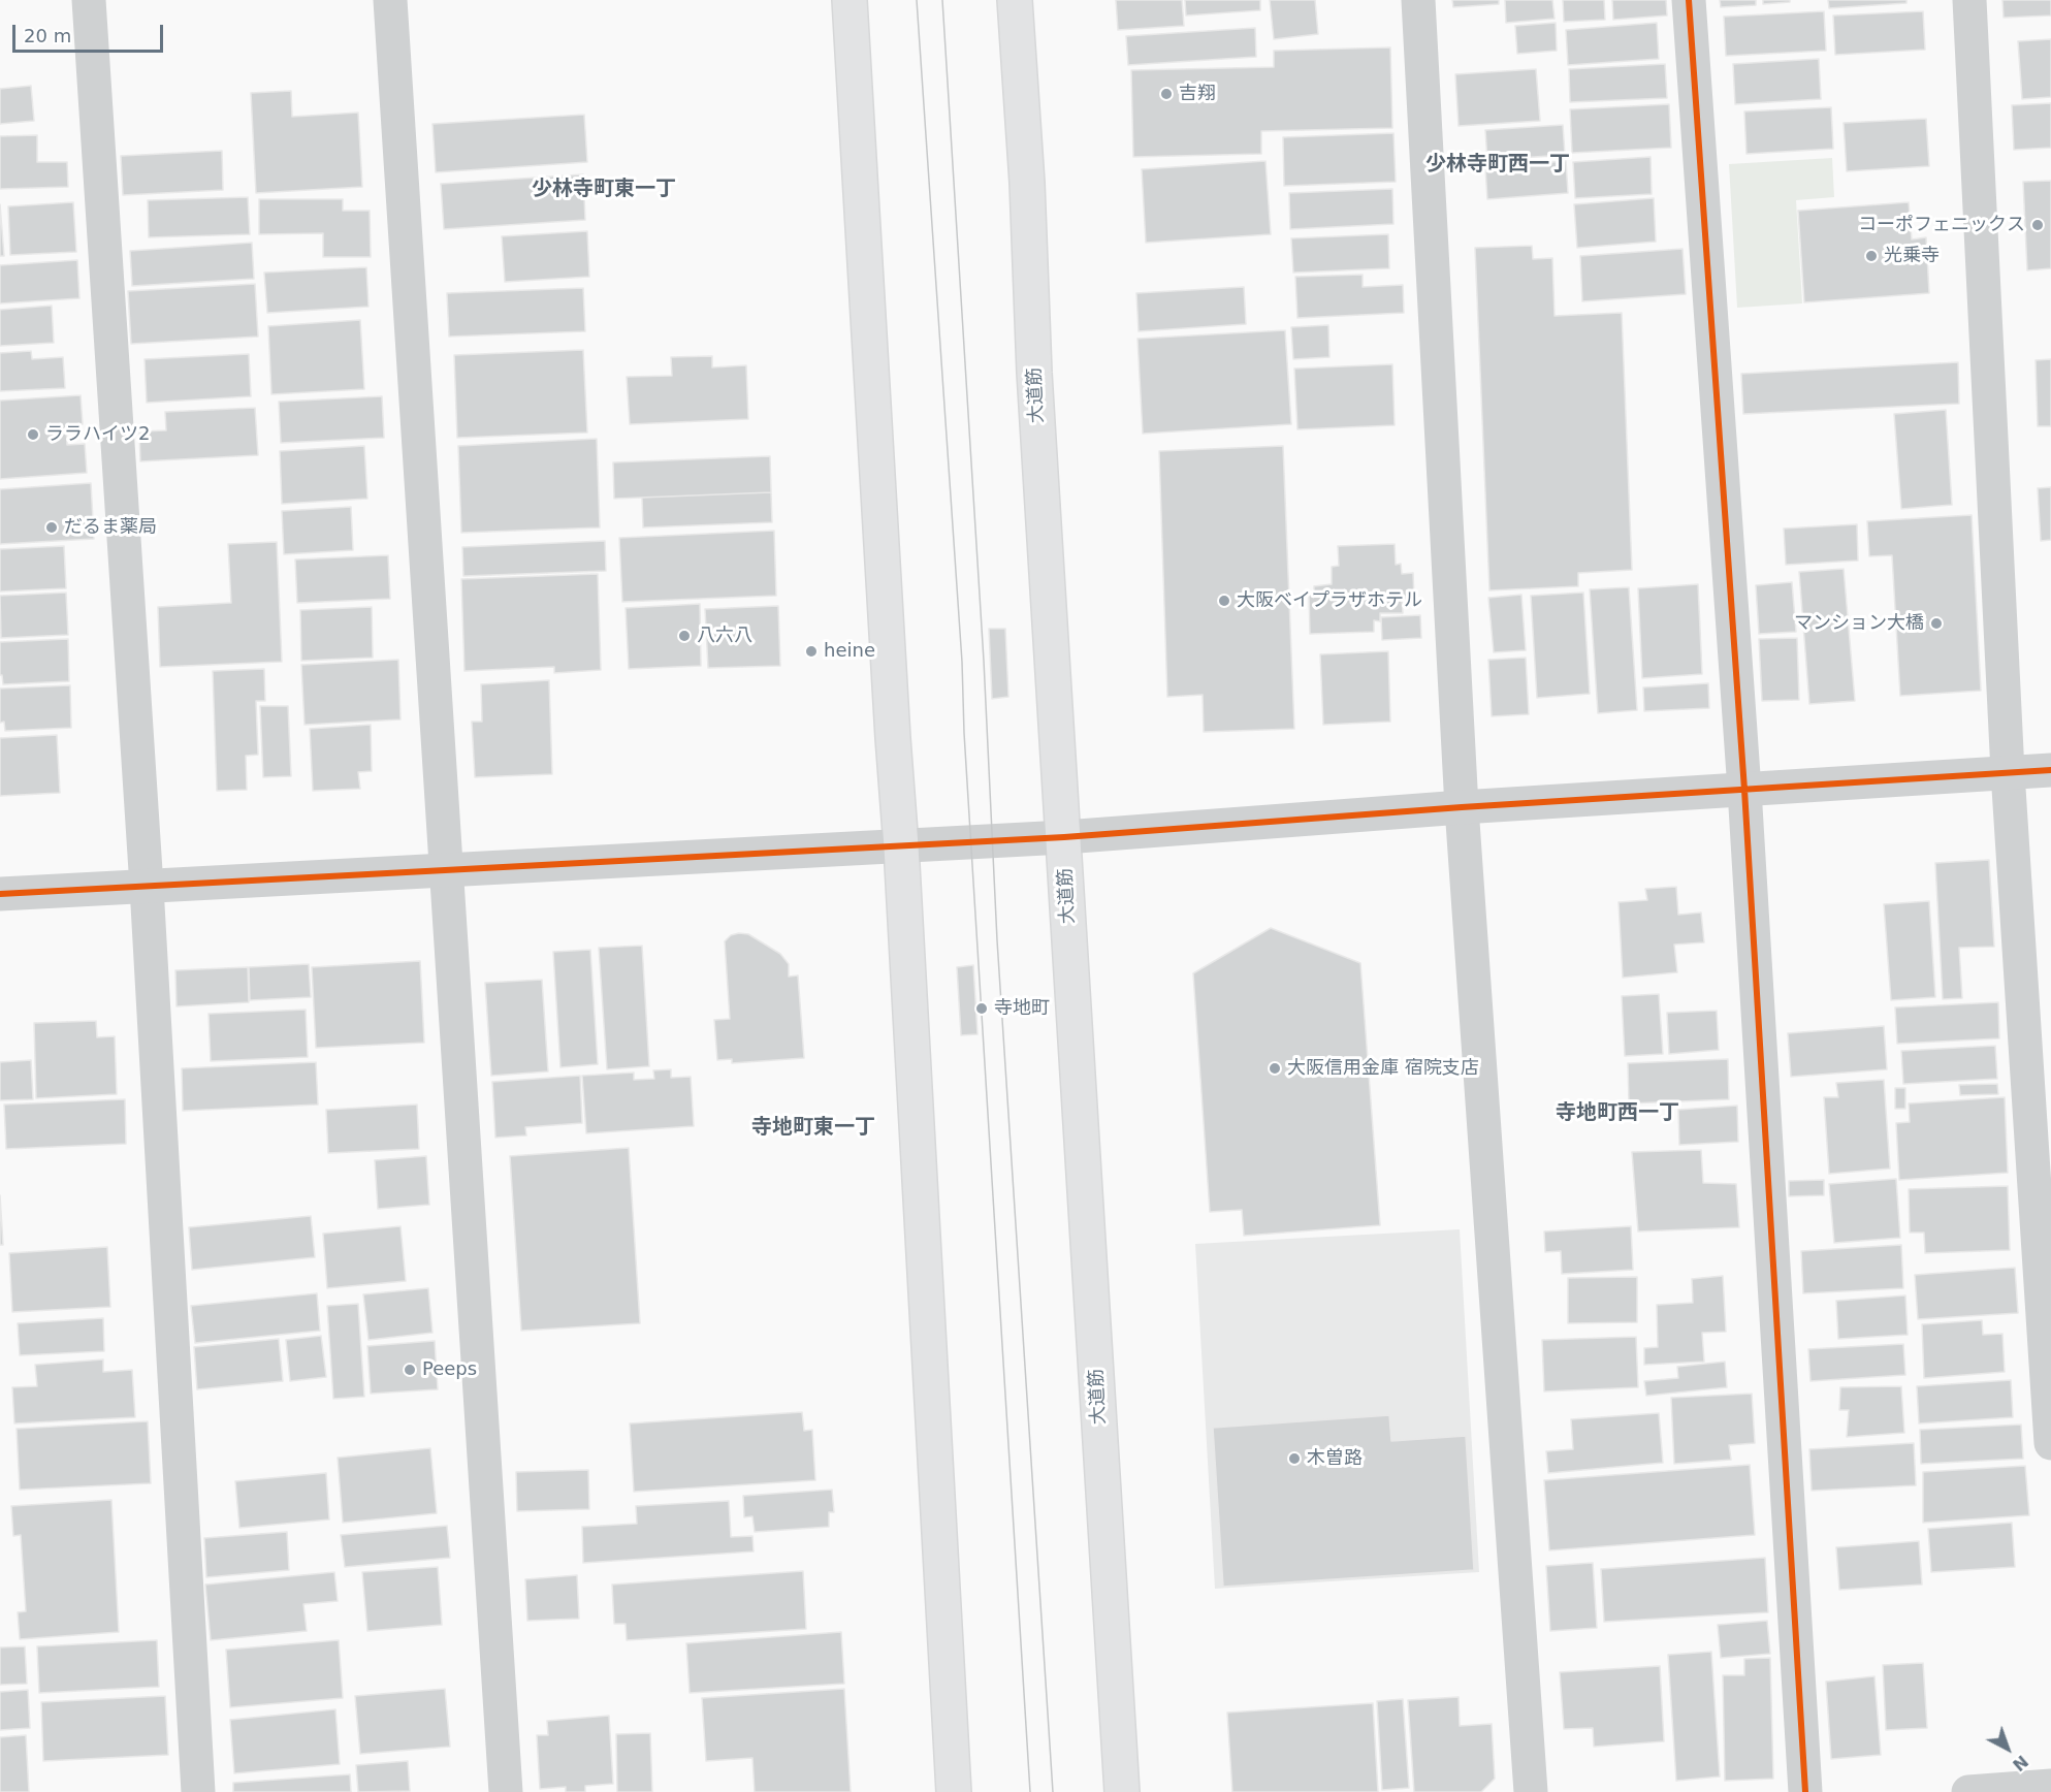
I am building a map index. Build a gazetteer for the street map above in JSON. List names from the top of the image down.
{
  "streets": {
    "main road": ["大道筋"]
  },
  "districts": [
    "少林寺町西一丁",
    "少林寺町東一丁",
    "寺地町西一丁",
    "寺地町東一丁"
  ],
  "places": [
    "吉翔",
    "コーポフェニックス",
    "光乗寺",
    "ララハイツ2",
    "だるま薬局",
    "大阪ベイプラザホテル",
    "マンション大橋",
    "八六八",
    "heine",
    "寺地町",
    "大阪信用金庫 宿院支店",
    "Peeps",
    "木曽路"
  ],
  "scale_bar": "20 m",
  "north": "bottom right"
}
